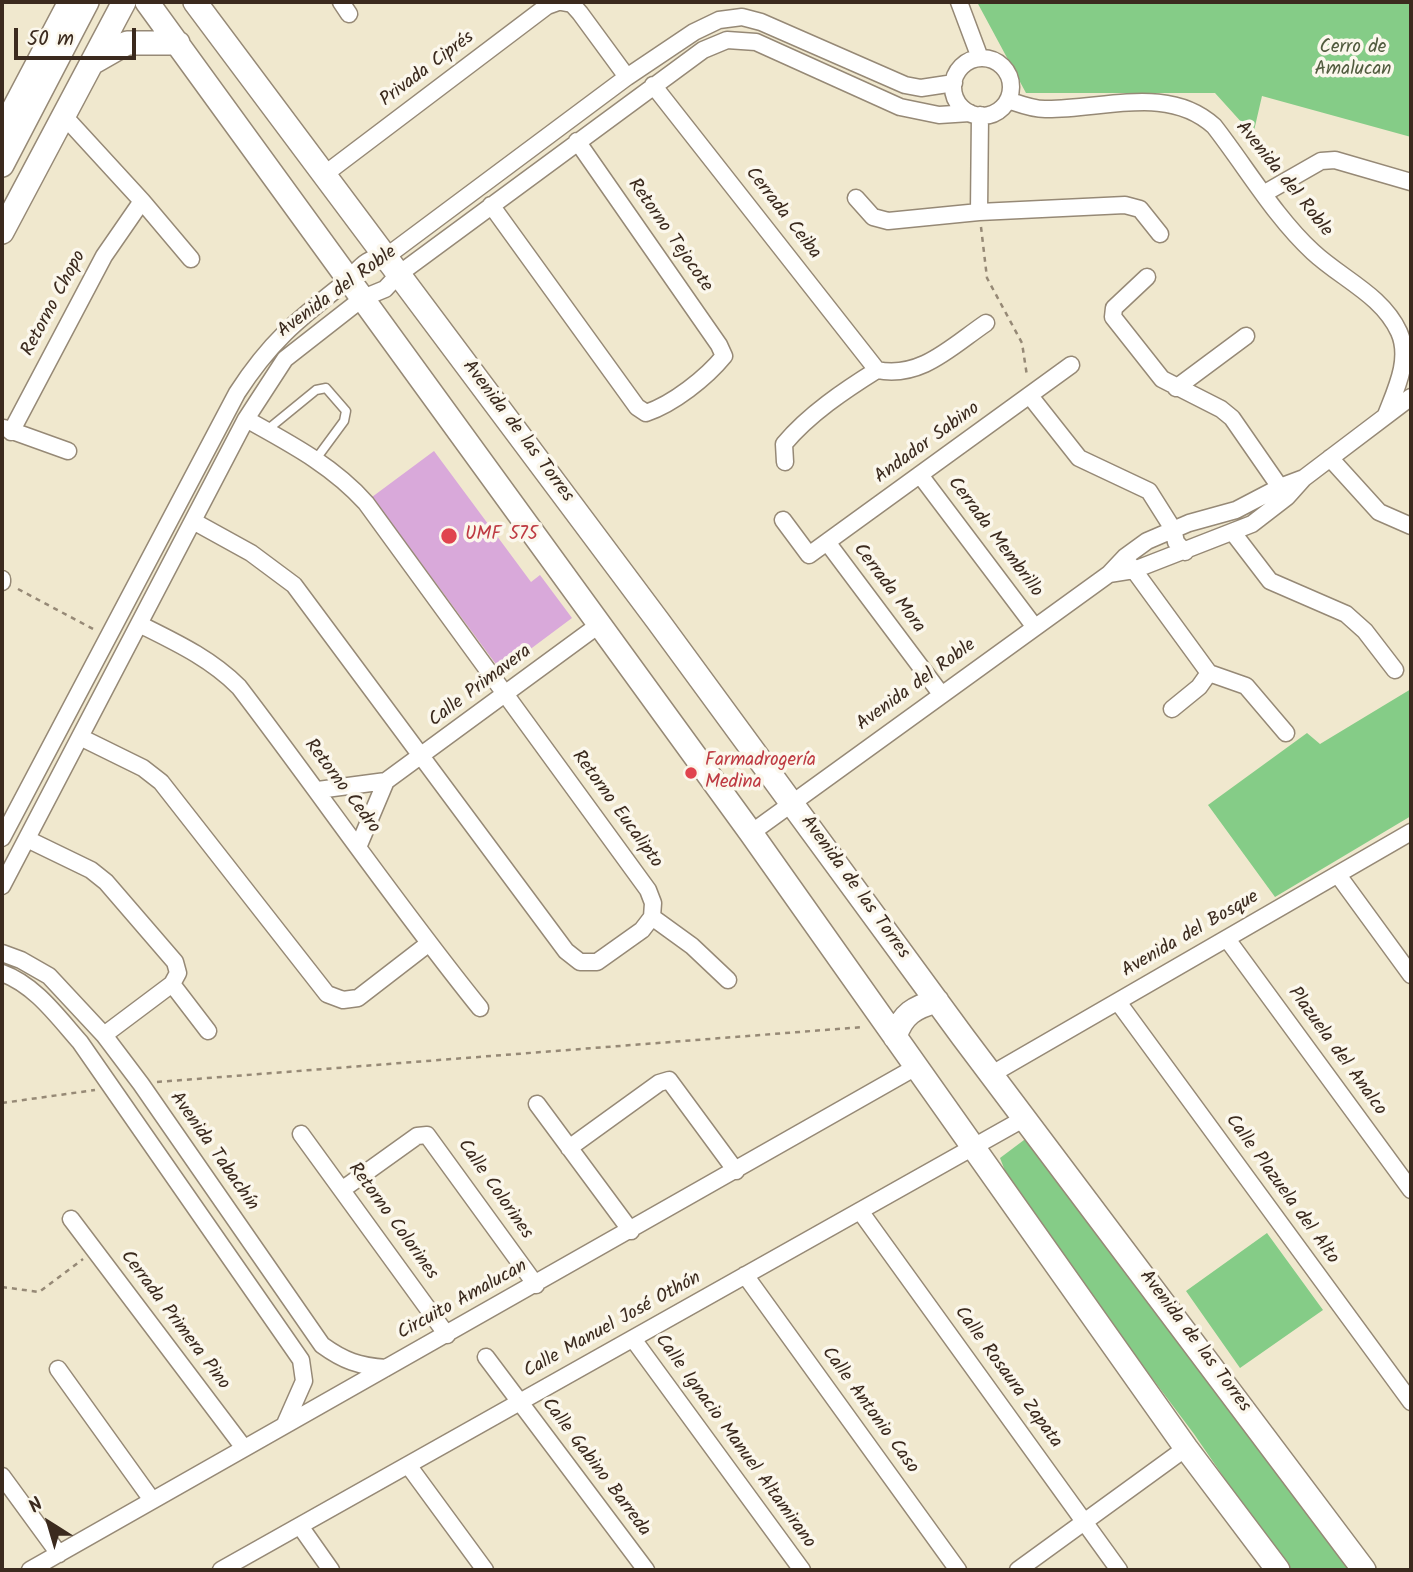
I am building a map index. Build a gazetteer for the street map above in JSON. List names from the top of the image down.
{
  "streets": {
    "street": [
      "Privada Ciprés",
      "Avenida del Roble",
      "Cerrada Ceiba",
      "Retorno Tejocote",
      "Retorno Chopo",
      "Avenida de las Torres",
      "Andador Sabino",
      "Cerrada Membrillo",
      "Cerrada Mora",
      "Calle Primavera",
      "Retorno Cedro",
      "Retorno Eucalipto",
      "Avenida del Bosque",
      "Plazuela del Analco",
      "Avenida Tabachín",
      "Calle Colorines",
      "Calle Plazuela del Alto",
      "Retorno Colorines",
      "Circuito Amalucan",
      "Cerrada Primera Pino",
      "Calle Manuel José Othón",
      "Calle Rosaura Zapata",
      "Calle Antonio Caso",
      "Calle Ignacio Manuel Altamirano",
      "Calle Gabino Barreda"
    ]
  },
  "crossings": [
    ["Privada Ciprés", "Avenida del Roble"],
    ["Privada Ciprés", "Avenida de las Torres"],
    ["Avenida del Roble", "Cerrada Ceiba"],
    ["Avenida del Roble", "Retorno Tejocote"],
    ["Avenida del Roble", "Avenida de las Torres"],
    ["Avenida del Roble", "Cerrada Membrillo"],
    ["Avenida del Roble", "Cerrada Mora"],
    ["Avenida del Roble", "Retorno Cedro"],
    ["Avenida del Roble", "Retorno Eucalipto"],
    ["Avenida de las Torres", "Avenida del Bosque"],
    ["Avenida de las Torres", "Calle Manuel José Othón"],
    ["Andador Sabino", "Cerrada Membrillo"],
    ["Andador Sabino", "Cerrada Mora"],
    ["Calle Primavera", "Retorno Cedro"],
    ["Calle Primavera", "Retorno Eucalipto"],
    ["Avenida del Bosque", "Plazuela del Analco"],
    ["Avenida del Bosque", "Calle Plazuela del Alto"],
    ["Avenida Tabachín", "Circuito Amalucan"],
    ["Calle Colorines", "Retorno Colorines"],
    ["Calle Colorines", "Circuito Amalucan"],
    ["Retorno Colorines", "Circuito Amalucan"],
    ["Circuito Amalucan", "Cerrada Primera Pino"],
    ["Calle Manuel José Othón", "Calle Rosaura Zapata"],
    ["Calle Manuel José Othón", "Calle Antonio Caso"],
    ["Calle Manuel José Othón", "Calle Ignacio Manuel Altamirano"],
    ["Calle Manuel José Othón", "Calle Gabino Barreda"]
  ],
  "parks": ["Cerro de Amalucan"],
  "places": ["UMF 575", "Farmadrogería Medina"],
  "scale_bar": "50 m",
  "north": "top left"
}
